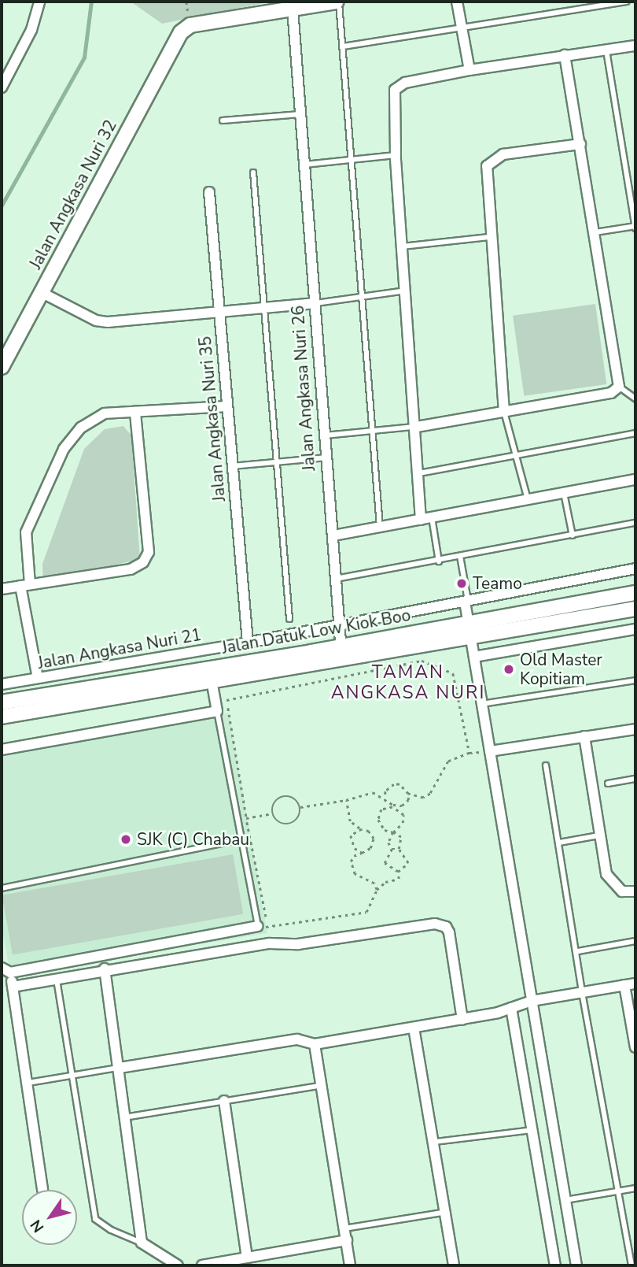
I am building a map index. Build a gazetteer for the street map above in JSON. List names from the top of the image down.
{
  "streets": {
    "main road": ["Jalan Angkasa Nuri 32", "Jalan Datuk Low Kiok Boo"],
    "street": ["Jalan Angkasa Nuri 26", "Jalan Angkasa Nuri 35", "Jalan Angkasa Nuri 21"]
  },
  "crossings": [
    ["Jalan Angkasa Nuri 32", "Jalan Angkasa Nuri 26"],
    ["Jalan Angkasa Nuri 26", "Jalan Datuk Low Kiok Boo"],
    ["Jalan Angkasa Nuri 26", "Jalan Angkasa Nuri 21"],
    ["Jalan Angkasa Nuri 35", "Jalan Angkasa Nuri 21"]
  ],
  "districts": ["TAMAN ANGKASA NURI"],
  "places": ["Teamo", "Old Master Kopitiam", "SJK (C) Chabau"],
  "north": "bottom left"
}
